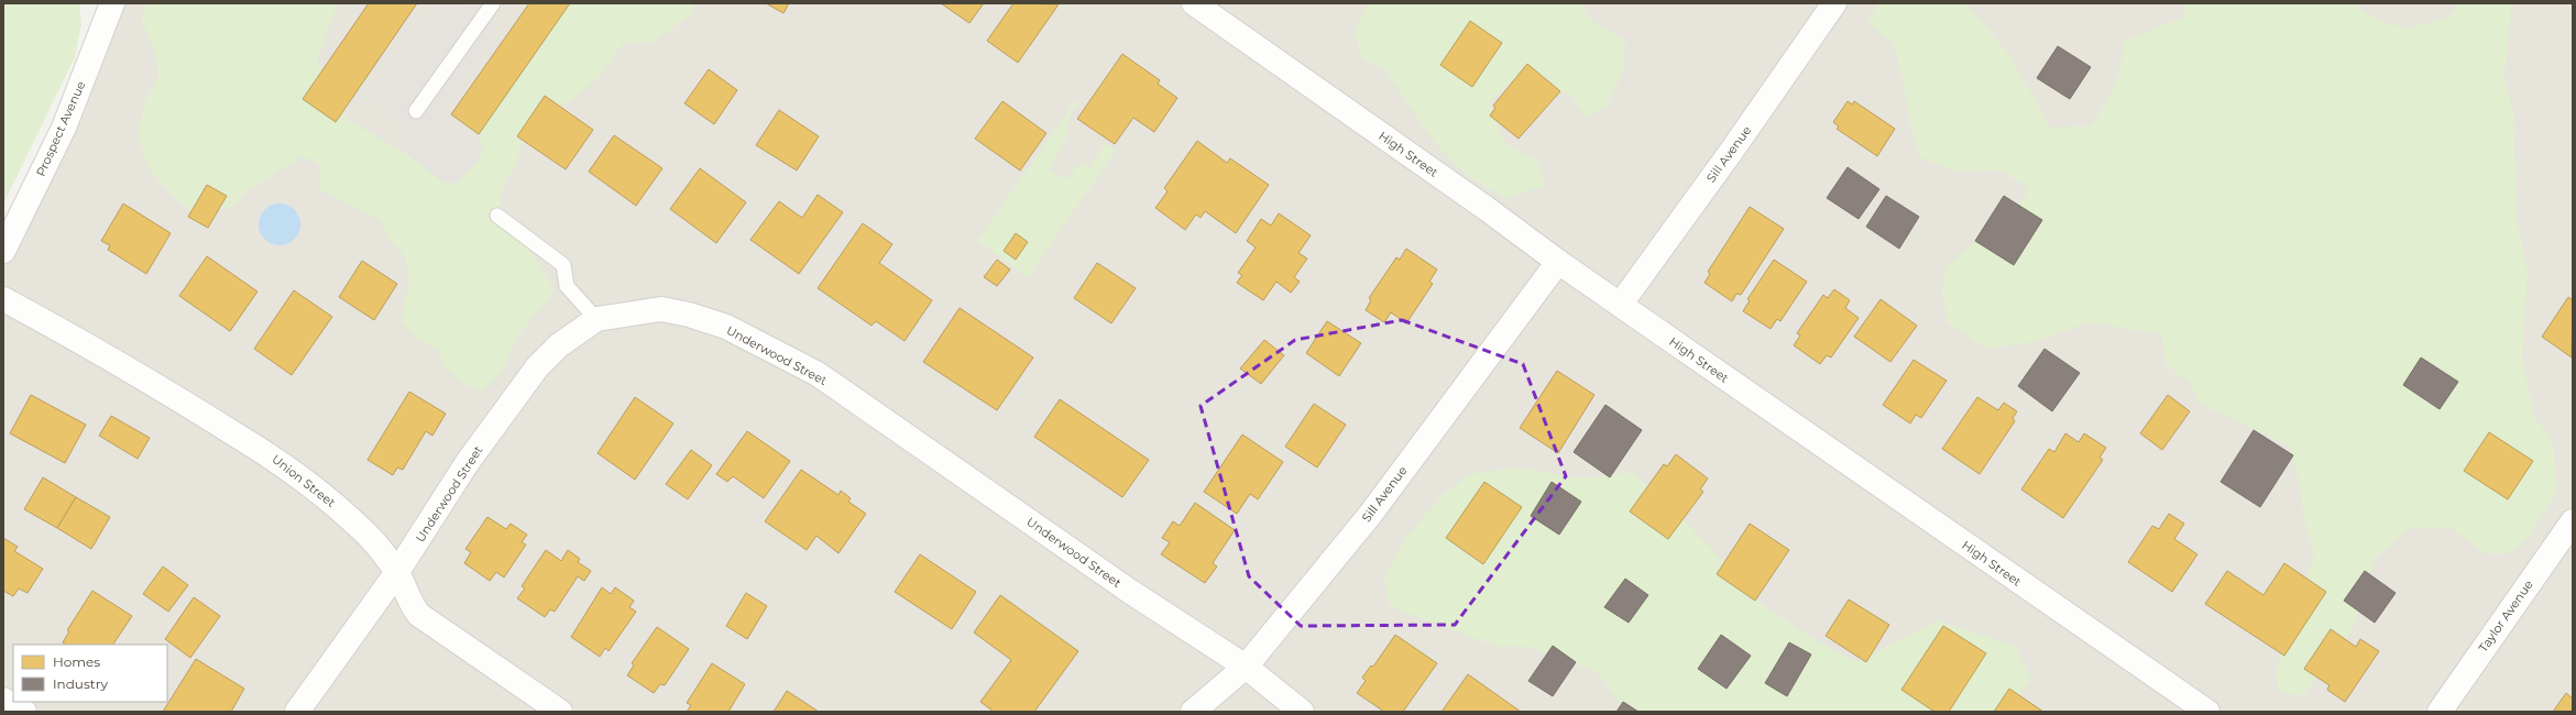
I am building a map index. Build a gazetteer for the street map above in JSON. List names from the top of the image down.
{
  "streets": {
    "street": [
      "Prospect Avenue",
      "High Street",
      "Sill Avenue",
      "Underwood Street",
      "Union Street",
      "Taylor Avenue"
    ]
  },
  "crossings": [
    ["High Street", "Sill Avenue"],
    ["Sill Avenue", "Underwood Street"],
    ["Underwood Street", "Union Street"]
  ],
  "legend": ["Homes", "Industry"]
}
